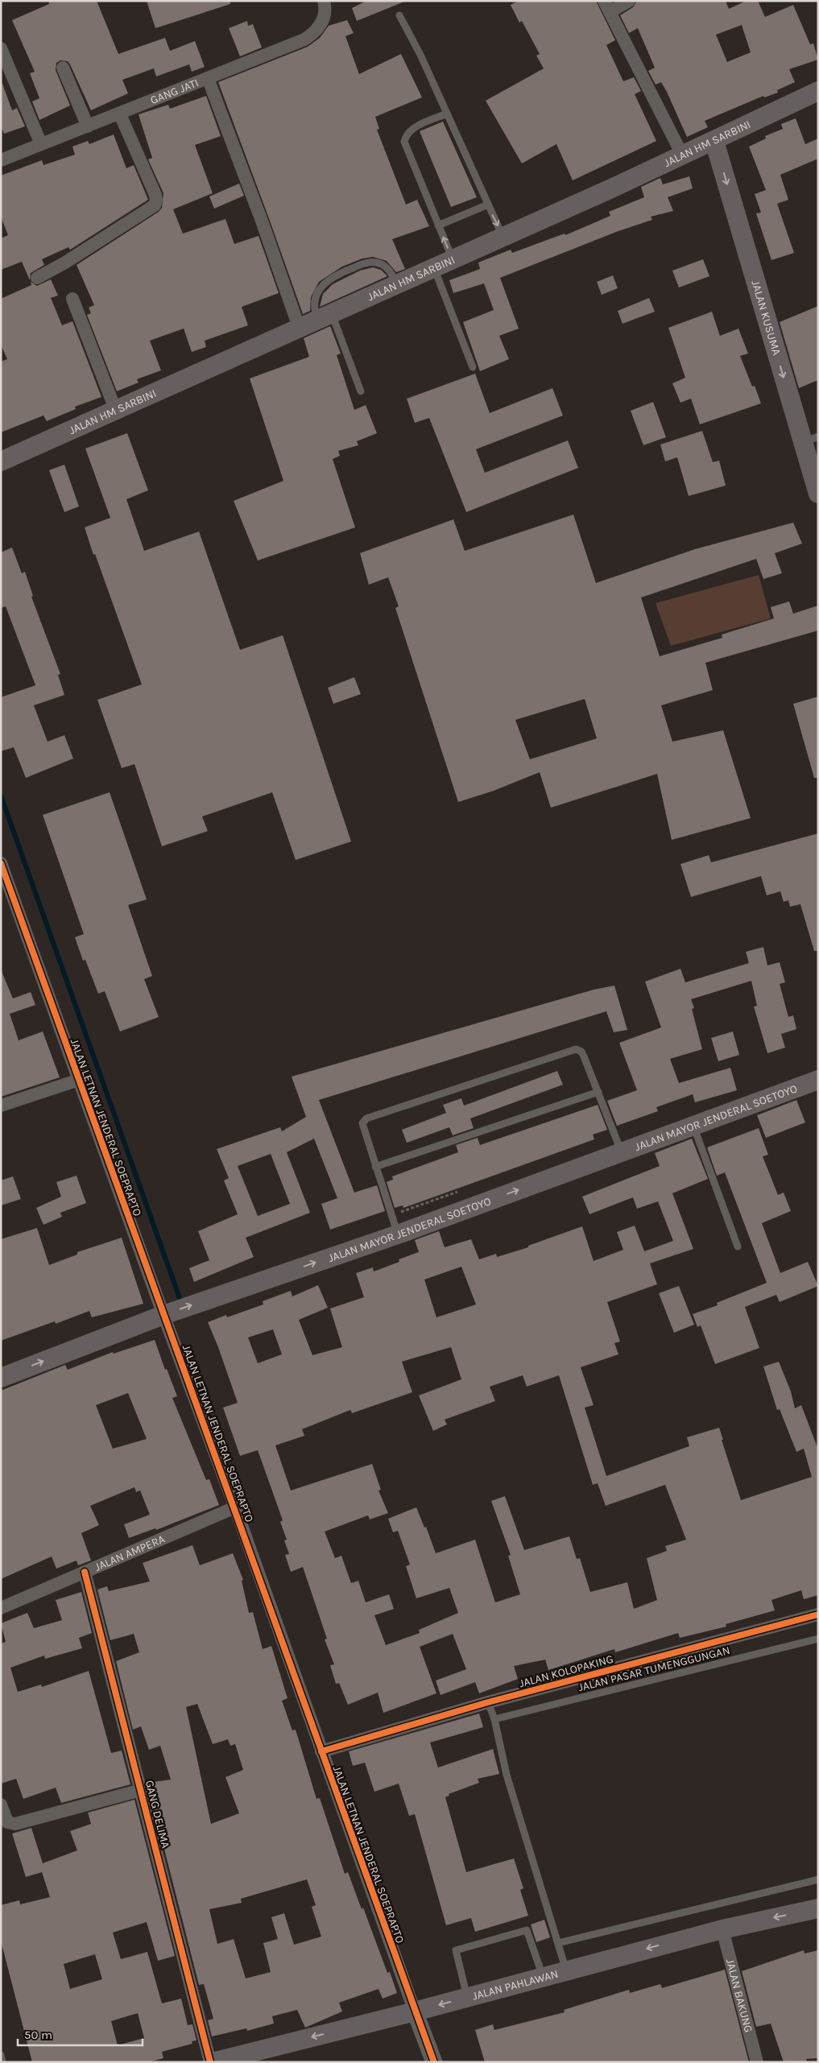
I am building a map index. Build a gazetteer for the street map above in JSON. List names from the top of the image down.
{
  "streets": {
    "main road": [
      "JALAN HM SARBINI",
      "JALAN KUSUMA",
      "JALAN MAYOR JENDERAL SOETOYO",
      "JALAN PAHLAWAN"
    ],
    "street": [
      "GANG JATI",
      "JALAN LETNAN JENDERAL SOEPRAPTO",
      "JALAN AMPERA",
      "JALAN KOLOPAKING",
      "GANG DELIMA",
      "JALAN BAKUNG"
    ],
    "lane": ["JALAN PASAR TUMENGGUNGAN"]
  },
  "crossings": [
    ["JALAN HM SARBINI", "JALAN KUSUMA"],
    ["JALAN MAYOR JENDERAL SOETOYO", "JALAN LETNAN JENDERAL SOEPRAPTO"],
    ["JALAN LETNAN JENDERAL SOEPRAPTO", "JALAN AMPERA"],
    ["JALAN LETNAN JENDERAL SOEPRAPTO", "JALAN KOLOPAKING"],
    ["JALAN LETNAN JENDERAL SOEPRAPTO", "JALAN PAHLAWAN"],
    ["JALAN AMPERA", "GANG DELIMA"],
    ["GANG DELIMA", "JALAN PAHLAWAN"],
    ["JALAN PAHLAWAN", "JALAN BAKUNG"]
  ],
  "one_way": ["JALAN KUSUMA", "JALAN MAYOR JENDERAL SOETOYO", "JALAN PAHLAWAN"],
  "scale_bar": "50 m"
}
